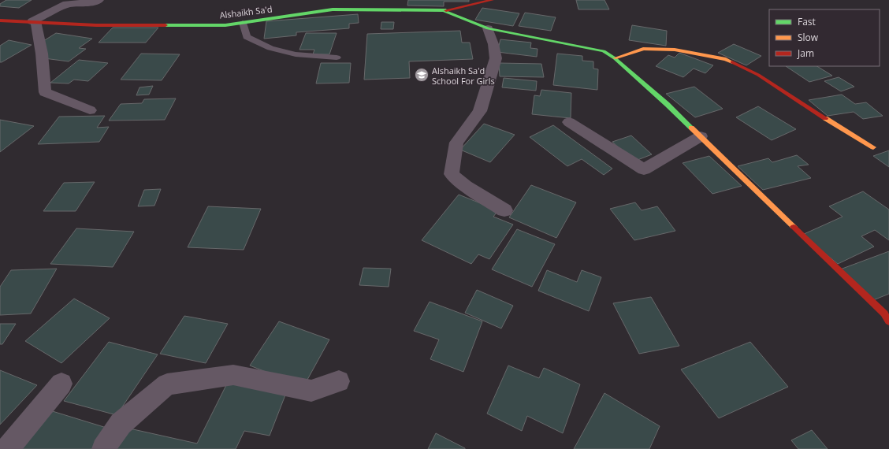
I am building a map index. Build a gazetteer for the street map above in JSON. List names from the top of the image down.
{
  "streets": {
    "street": ["Alshaikh Sa'd"]
  },
  "places": {
    "school or university": ["Alshaikh Sa'd School For Girls"]
  },
  "legend": ["Fast", "Slow", "Jam"]
}
